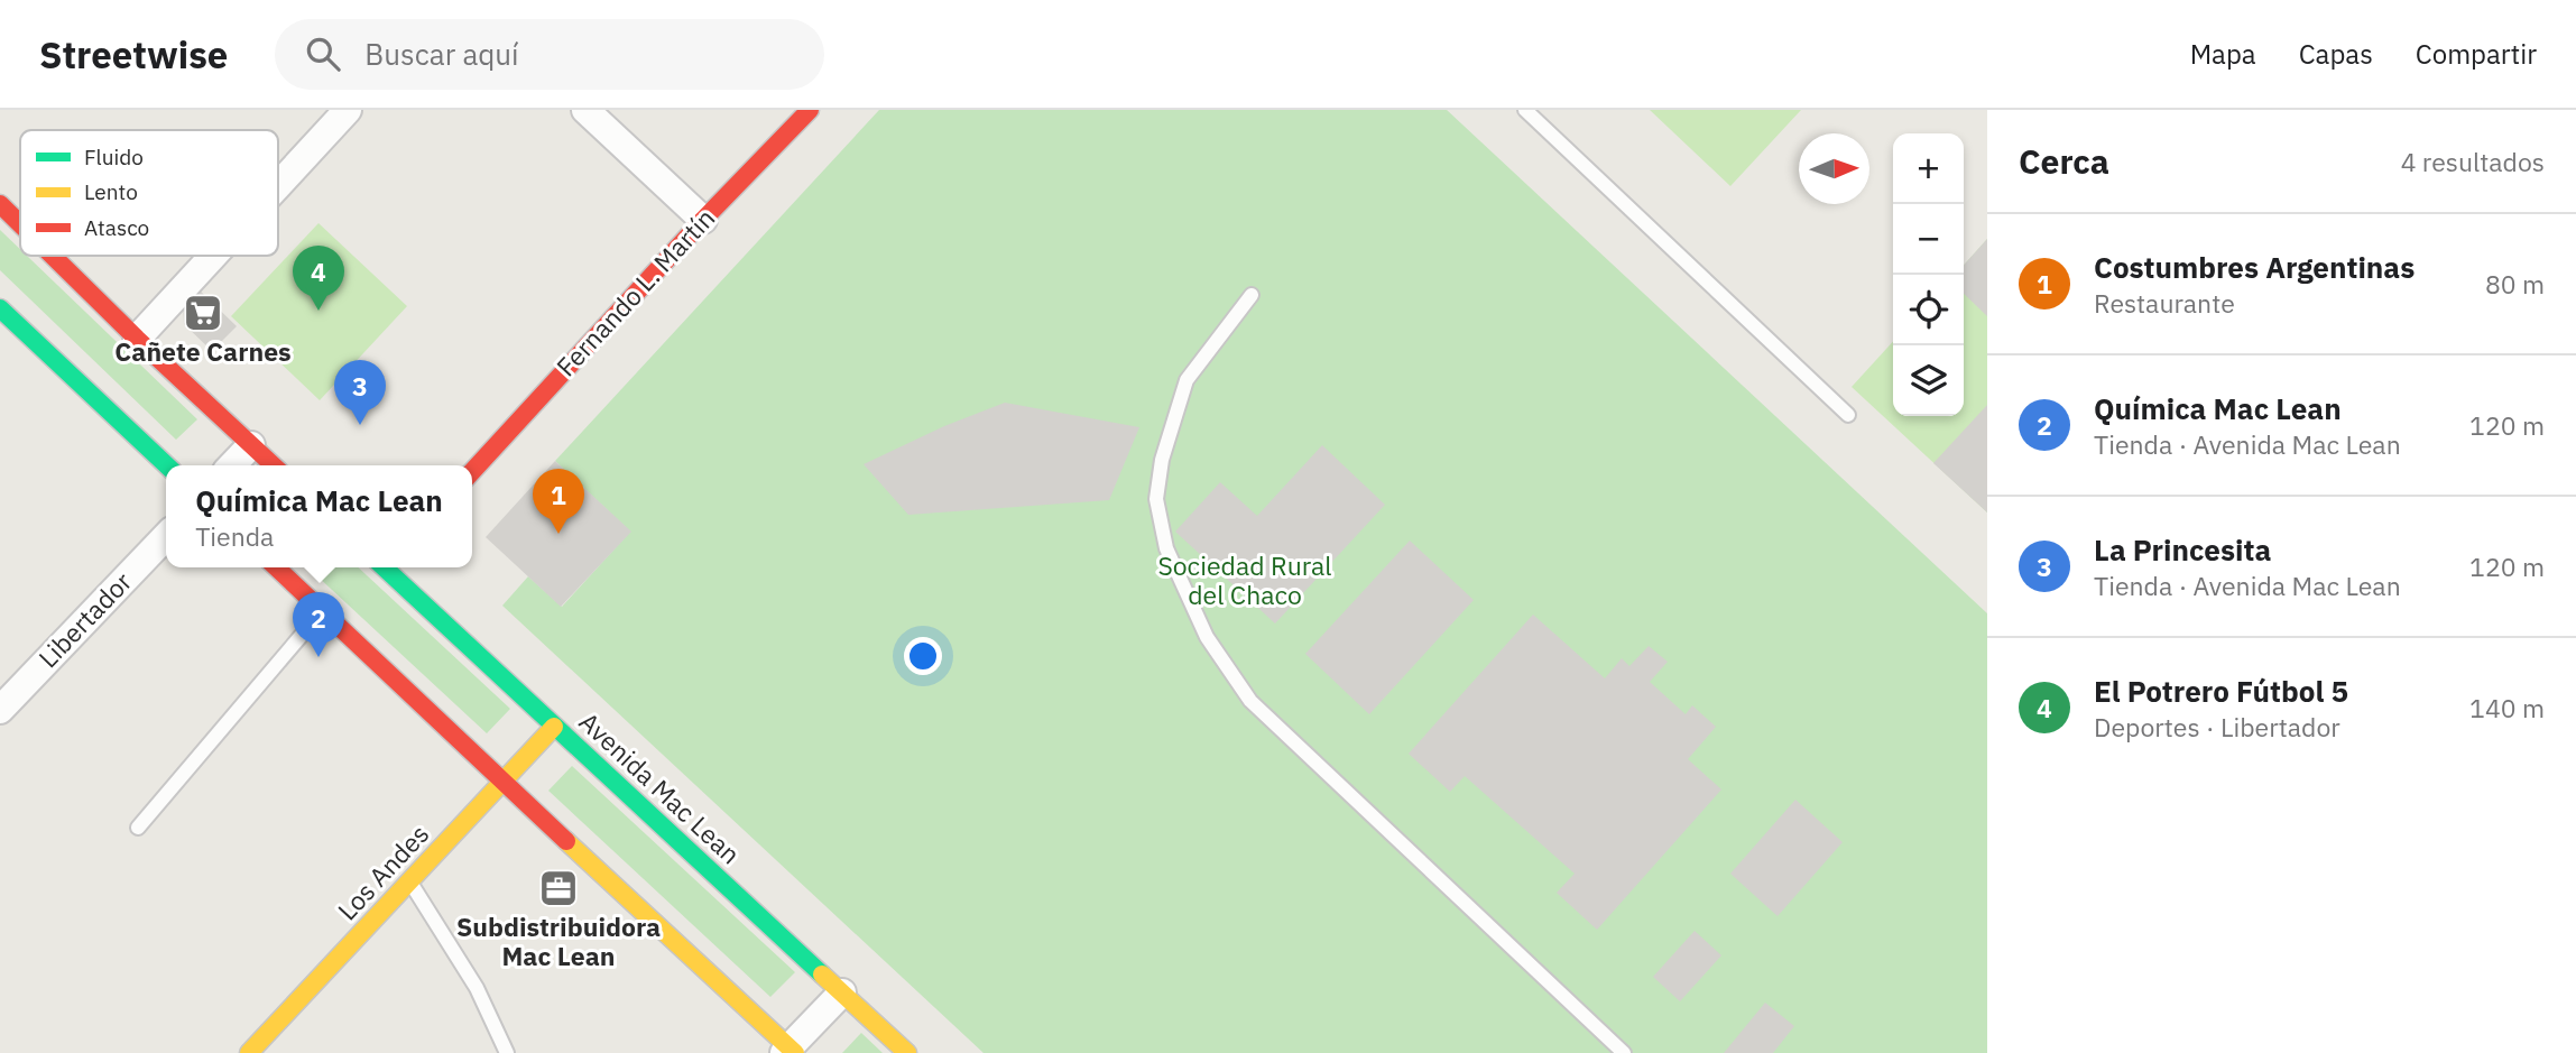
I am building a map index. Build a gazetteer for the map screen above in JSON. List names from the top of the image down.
{
  "streets": {
    "main road": ["Fernando L. Martín", "Avenida Mac Lean", "Los Andes"],
    "street": ["Libertador"]
  },
  "crossings": [
    ["Avenida Mac Lean", "Los Andes"]
  ],
  "parks": ["Sociedad Rural del Chaco"],
  "places": {
    "supermarket": ["Cañete Carnes"],
    "office": ["Subdistribuidora Mac Lean"]
  },
  "legend": ["Fluido", "Lento", "Atasco"],
  "north": "right",
  "page": {
    "header": "Streetwise",
    "search": "Buscar aquí",
    "nav": ["Mapa", "Capas", "Compartir"],
    "heading": ["Cerca", "4 resultados"],
    "map_buttons": ["+", "−"],
    "list": [
      {
        "mark": "1",
        "name": "Costumbres Argentinas",
        "note": "Restaurante",
        "value": "80 m"
      },
      {
        "mark": "2",
        "name": "Química Mac Lean",
        "note": "Tienda · Avenida Mac Lean",
        "value": "120 m"
      },
      {
        "mark": "3",
        "name": "La Princesita",
        "note": "Tienda · Avenida Mac Lean",
        "value": "120 m"
      },
      {
        "mark": "4",
        "name": "El Potrero Fútbol 5",
        "note": "Deportes · Libertador",
        "value": "140 m"
      }
    ],
    "pins": [
      "4",
      "3",
      "1",
      "2"
    ],
    "popup": ["Química Mac Lean", "Tienda"]
  }
}
